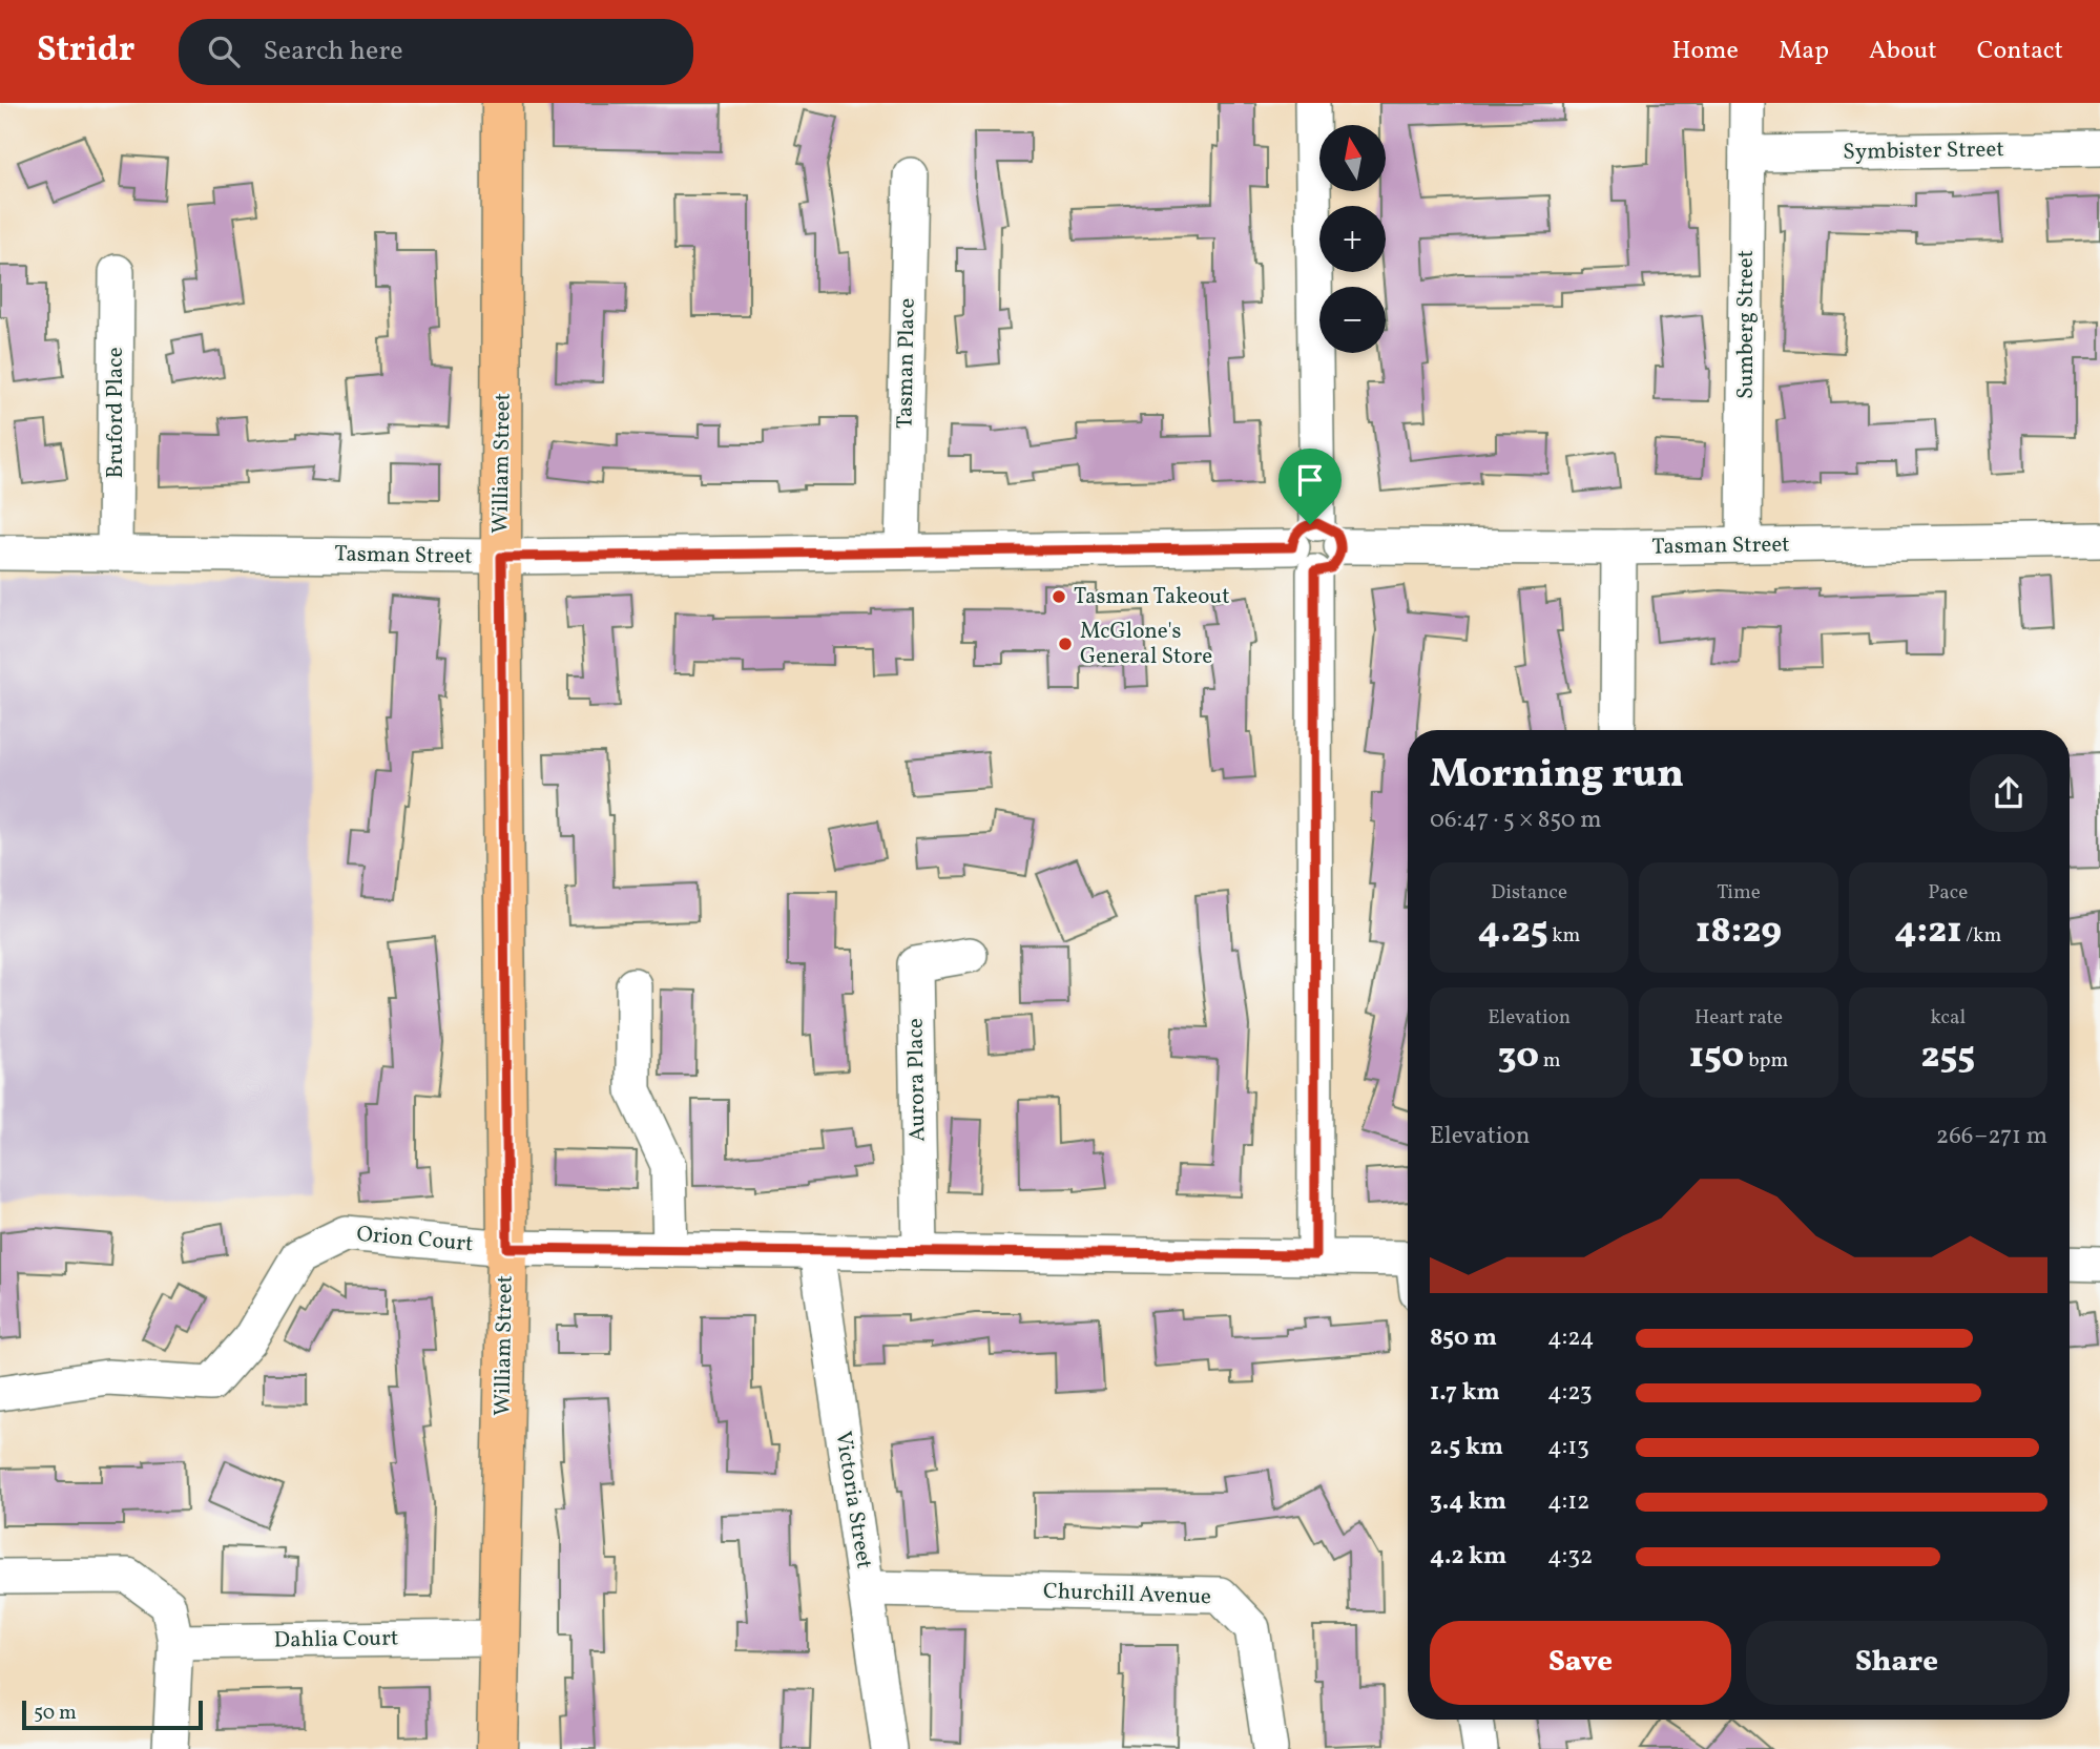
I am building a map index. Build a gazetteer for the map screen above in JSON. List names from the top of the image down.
{
  "streets": {
    "main road": ["William Street"],
    "street": [
      "Symbister Street",
      "Sumberg Street",
      "Tasman Place",
      "Bruford Place",
      "Tasman Street",
      "Aurora Place",
      "Orion Court",
      "Victoria Street",
      "Churchill Avenue",
      "Dahlia Court"
    ]
  },
  "crossings": [
    ["Symbister Street", "Sumberg Street"],
    ["Sumberg Street", "Tasman Street"],
    ["Tasman Place", "Tasman Street"],
    ["Bruford Place", "Tasman Street"],
    ["William Street", "Tasman Street"],
    ["William Street", "Orion Court"],
    ["William Street", "Dahlia Court"],
    ["Victoria Street", "Churchill Avenue"]
  ],
  "places": ["Tasman Takeout", "McGlone's General Store"],
  "scale_bar": "50 m",
  "north": "top",
  "page": {
    "header": "Stridr",
    "search": "Search here",
    "nav": [
      "Home",
      "Map",
      "About",
      "Contact"
    ],
    "map_buttons": ["+", "−"],
    "heading": ["Morning run", "06:47 · 5 × 850 m"],
    "stats": [
      ["Distance", "4.25 km"],
      ["Time", "18:29"],
      ["Pace", "4:21 /km"],
      ["Elevation", "30 m"],
      ["Heart rate", "150 bpm"],
      ["kcal", "255"]
    ],
    "chart": ["Elevation", "266–271 m"],
    "list": [
      {
        "name": "850 m",
        "note": "4:24"
      },
      {
        "name": "1.7 km",
        "note": "4:23"
      },
      {
        "name": "2.5 km",
        "note": "4:13"
      },
      {
        "name": "3.4 km",
        "note": "4:12"
      },
      {
        "name": "4.2 km",
        "note": "4:32"
      }
    ],
    "buttons": ["Save", "Share"],
    "scale": "50 m"
  }
}
